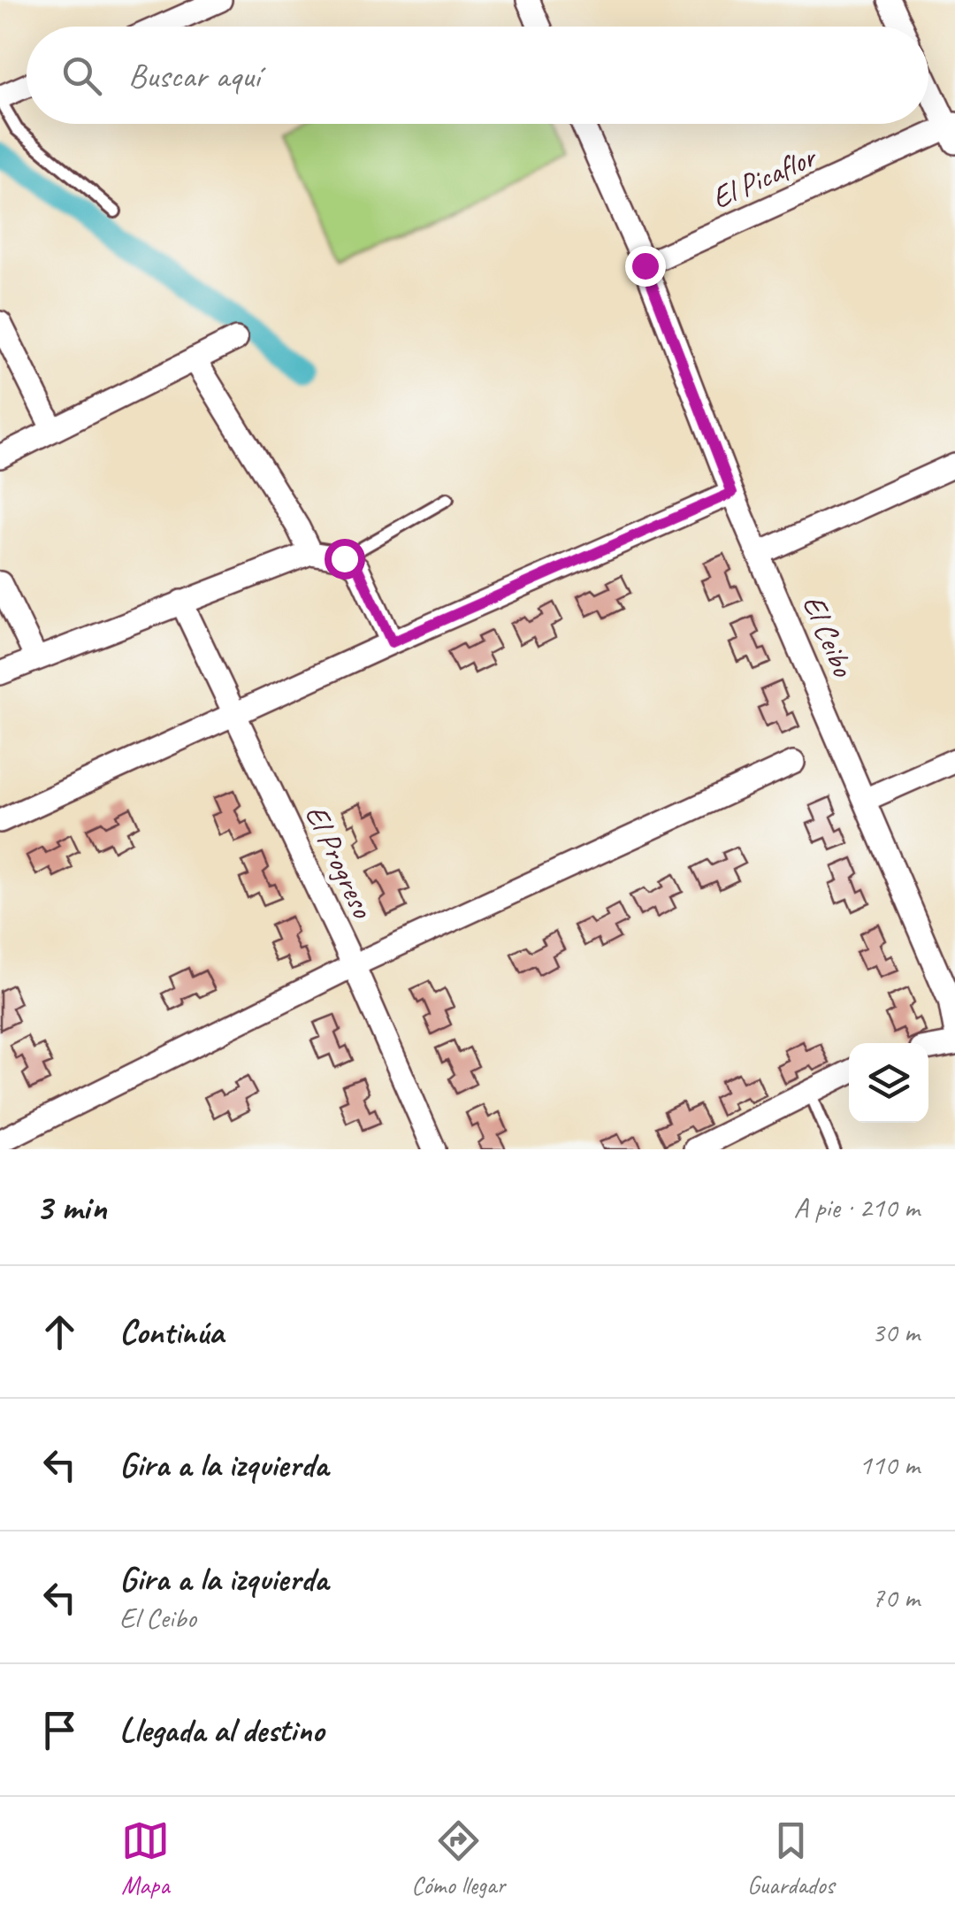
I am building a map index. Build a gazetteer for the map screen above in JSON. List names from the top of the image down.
{
  "streets": {
    "street": ["El Picaflor", "El Ceibo", "El Progreso"]
  },
  "crossings": [
    ["El Picaflor", "El Ceibo"]
  ],
  "page": {
    "search": "Buscar aquí",
    "heading": ["3 min", "A pie · 210 m"],
    "list": [
      ["Continúa", "30 m"],
      ["Gira a la izquierda", "110 m"],
      ["Gira a la izquierda", "El Ceibo", "70 m"],
      "Llegada al destino"
    ],
    "nav": ["Mapa", "Cómo llegar", "Guardados"]
  }
}
